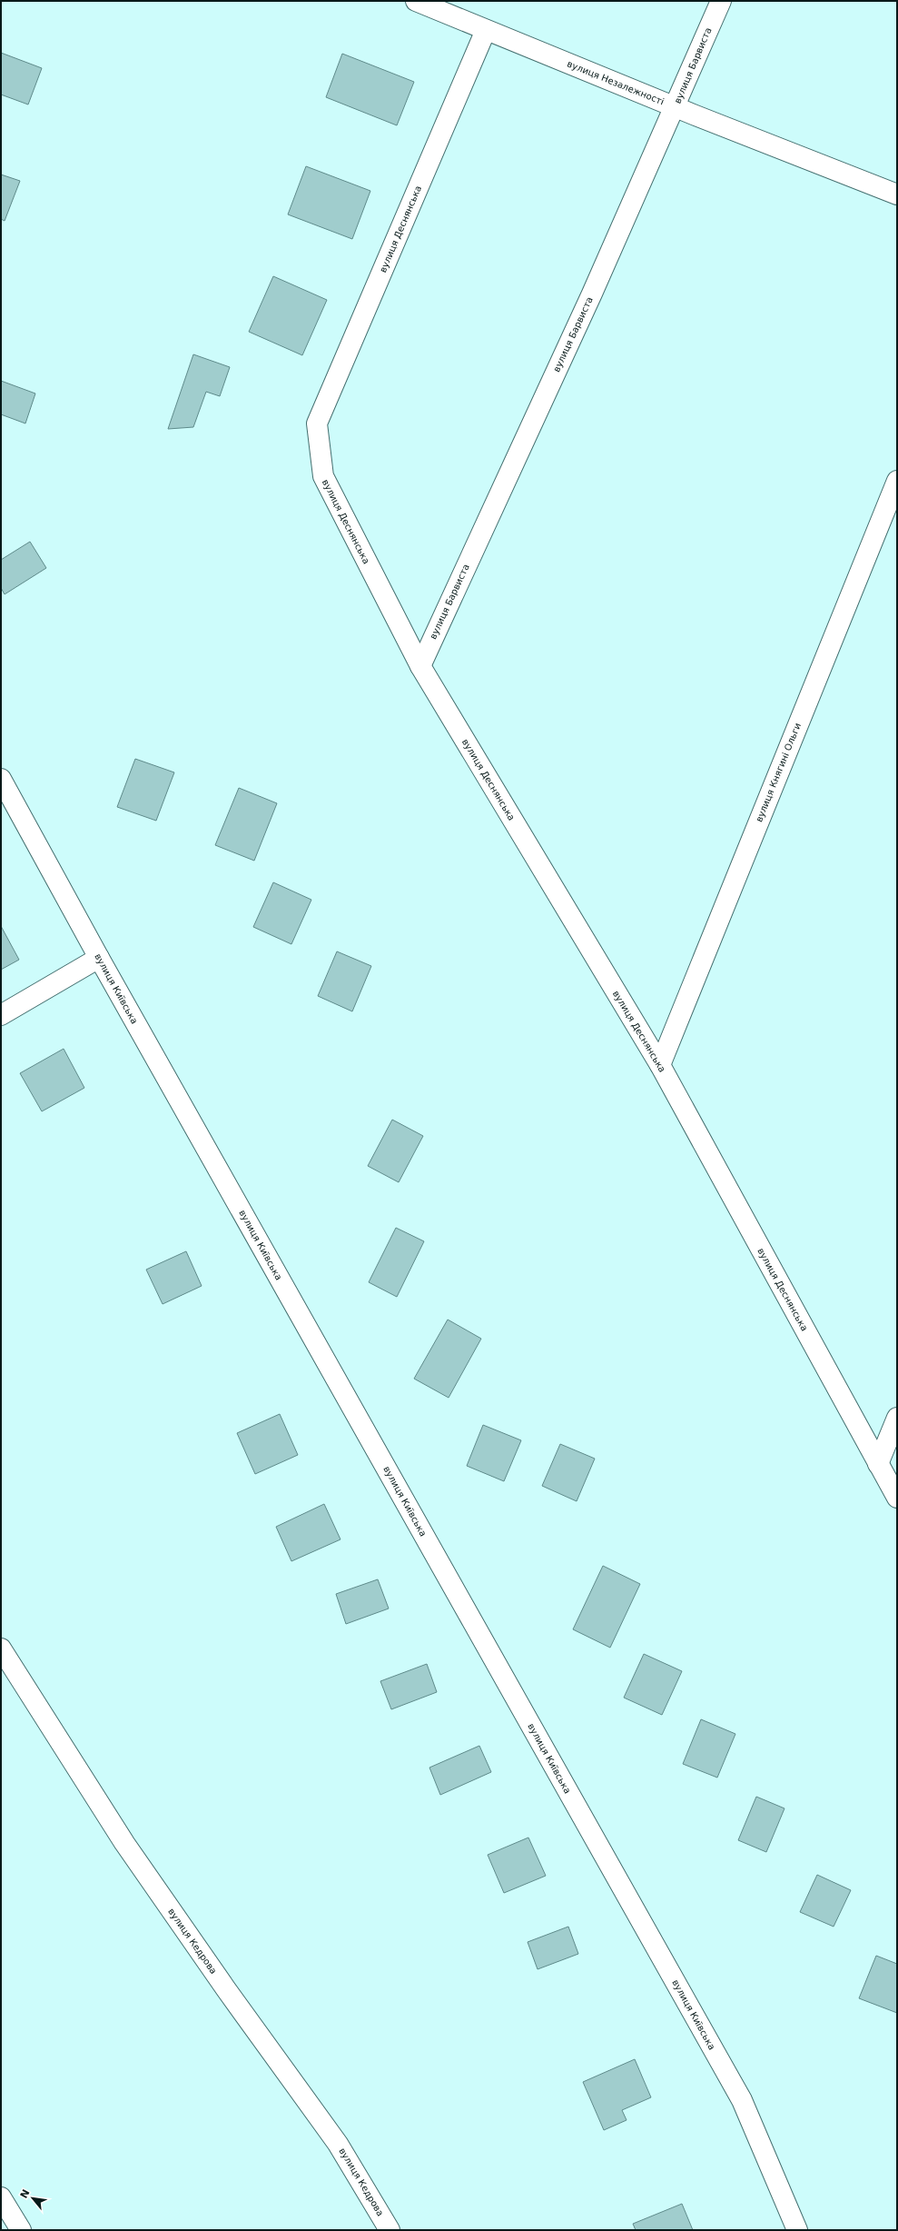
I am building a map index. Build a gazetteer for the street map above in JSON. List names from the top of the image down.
{
  "streets": {
    "street": [
      "вулиця Барвиста",
      "вулиця Незалежності",
      "вулиця Деснянська",
      "вулиця Княгині Ольги",
      "вулиця Київська",
      "вулиця Кедрова"
    ]
  },
  "crossings": [
    ["вулиця Барвиста", "вулиця Незалежності"],
    ["вулиця Барвиста", "вулиця Деснянська"],
    ["вулиця Незалежності", "вулиця Деснянська"],
    ["вулиця Деснянська", "вулиця Княгині Ольги"]
  ],
  "north": "top left"
}
